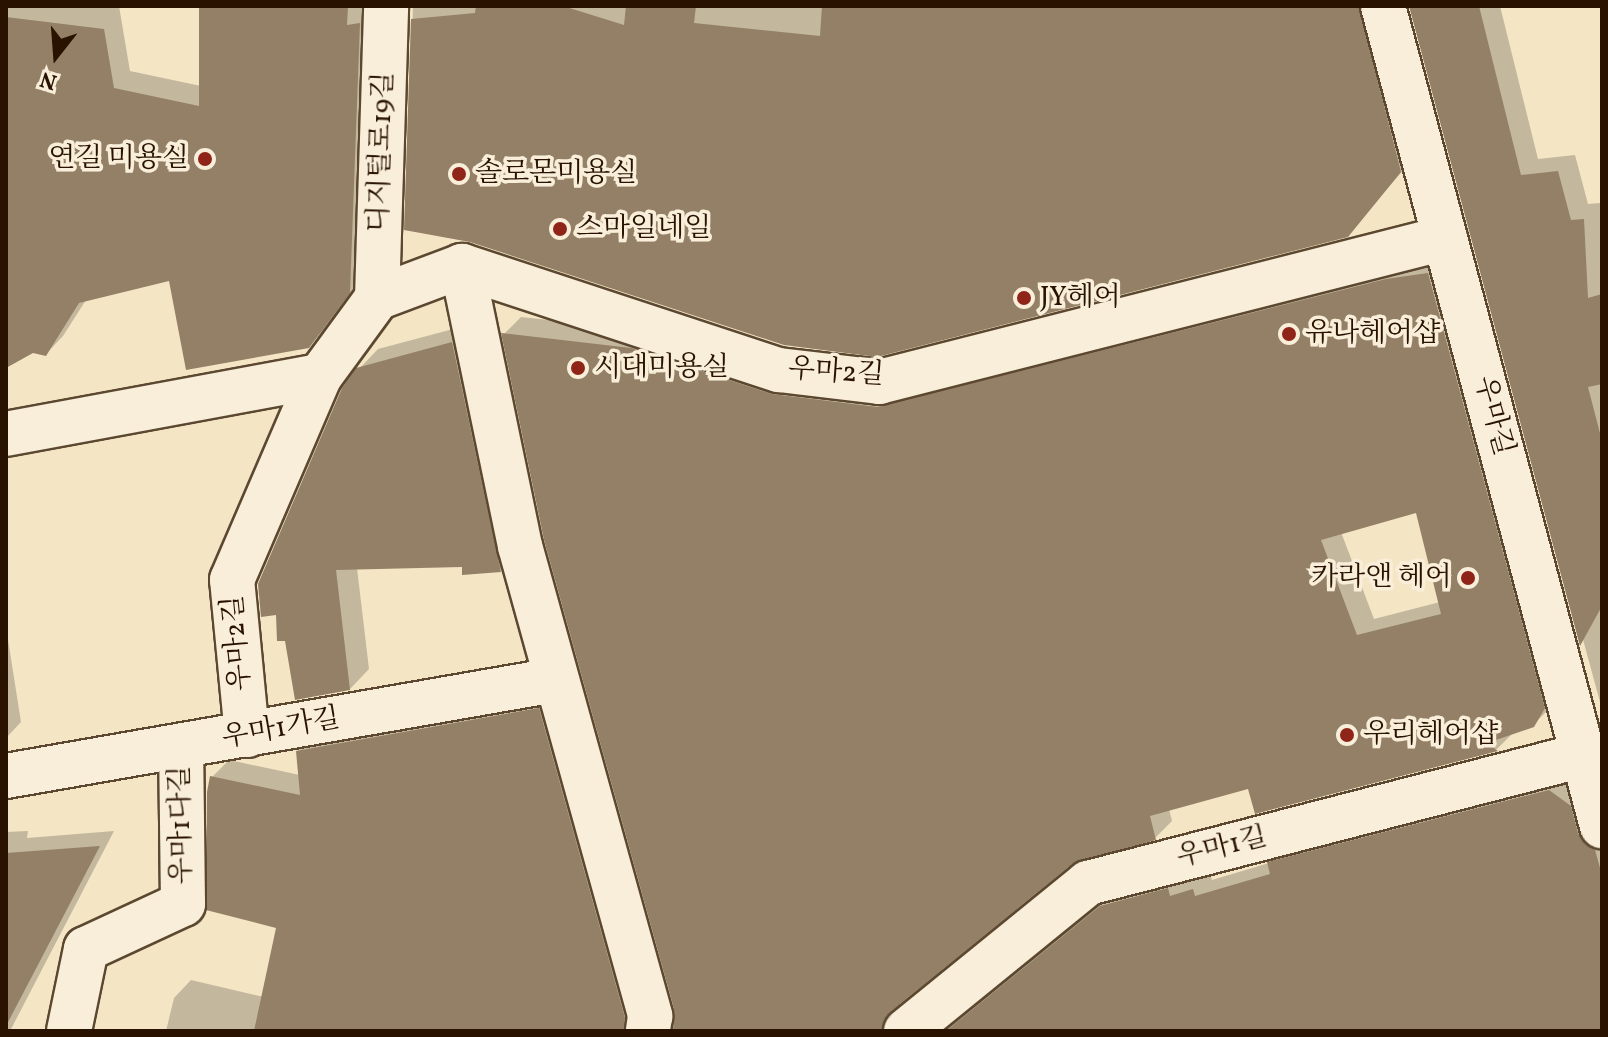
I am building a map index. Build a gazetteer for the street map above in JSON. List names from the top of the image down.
{
  "streets": {
    "street": [
      "디지털로19길",
      "우마2길",
      "우마길",
      "우마1가길",
      "우마1다길",
      "우마1길"
    ]
  },
  "crossings": [
    ["디지털로19길", "우마2길"],
    ["우마2길", "우마길"],
    ["우마2길", "우마1가길"],
    ["우마길", "우마1길"],
    ["우마1가길", "우마1다길"]
  ],
  "places": [
    "연길 미용실",
    "솔로몬미용실",
    "스마일네일",
    "JY헤어",
    "유나헤어샵",
    "시대미용실",
    "카라앤 헤어",
    "우리헤어샵"
  ],
  "north": "bottom"
}
